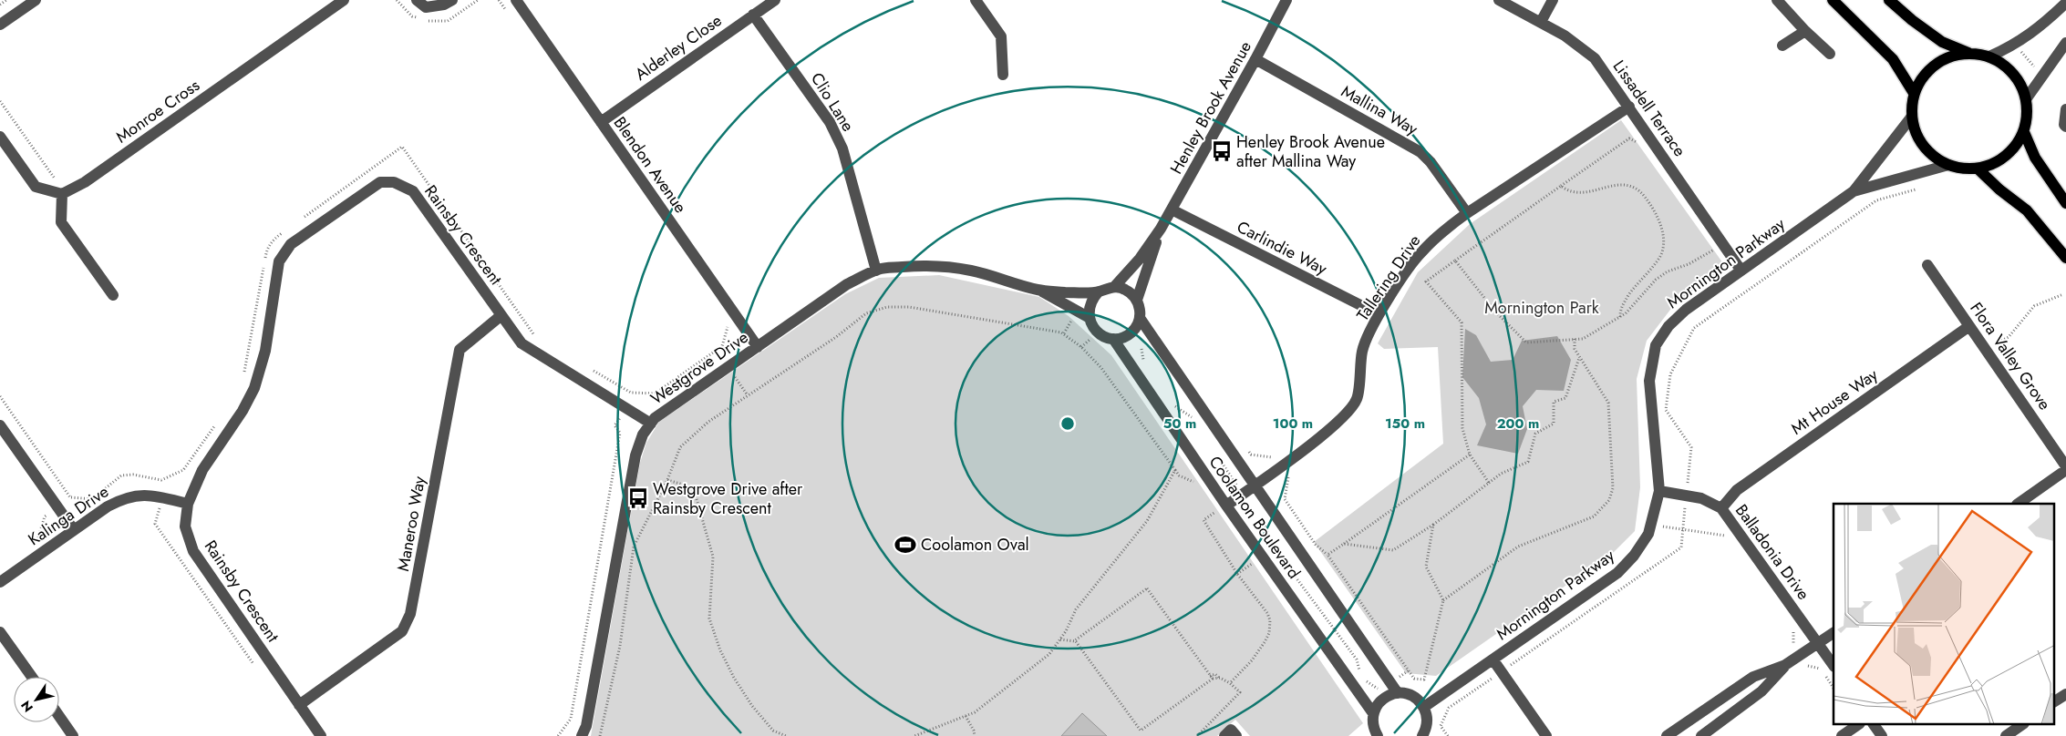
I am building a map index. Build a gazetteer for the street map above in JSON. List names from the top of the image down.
{
  "streets": {
    "street": [
      "Alderley Close",
      "Clio Lane",
      "Henley Brook Avenue",
      "Lissadell Terrace",
      "Mallina Way",
      "Monroe Cross",
      "Blendon Avenue",
      "Rainsby Crescent",
      "Carlindie Way",
      "Mornington Parkway",
      "Tallering Drive",
      "Flora Valley Grove",
      "Westgrove Drive",
      "Mt House Way",
      "Kalinga Drive",
      "Coolamon Boulevard",
      "Maneroo Way",
      "Balladonia Drive"
    ]
  },
  "crossings": [
    ["Alderley Close", "Clio Lane"],
    ["Alderley Close", "Blendon Avenue"],
    ["Clio Lane", "Westgrove Drive"],
    ["Henley Brook Avenue", "Mallina Way"],
    ["Henley Brook Avenue", "Carlindie Way"],
    ["Henley Brook Avenue", "Westgrove Drive"],
    ["Henley Brook Avenue", "Coolamon Boulevard"],
    ["Lissadell Terrace", "Mornington Parkway"],
    ["Lissadell Terrace", "Tallering Drive"],
    ["Mallina Way", "Tallering Drive"],
    ["Blendon Avenue", "Westgrove Drive"],
    ["Rainsby Crescent", "Westgrove Drive"],
    ["Rainsby Crescent", "Kalinga Drive"],
    ["Rainsby Crescent", "Maneroo Way"],
    ["Carlindie Way", "Tallering Drive"],
    ["Mornington Parkway", "Balladonia Drive"],
    ["Tallering Drive", "Coolamon Boulevard"],
    ["Flora Valley Grove", "Mt House Way"],
    ["Westgrove Drive", "Coolamon Boulevard"],
    ["Mt House Way", "Balladonia Drive"]
  ],
  "parks": ["Mornington Park"],
  "places": {
    "bus stop": ["Henley Brook Avenue after Mallina Way", "Westgrove Drive after Rainsby Crescent"],
    "sports": ["Coolamon Oval"]
  },
  "north": "bottom left",
  "rings": [
    "50 m",
    "100 m",
    "150 m",
    "200 m"
  ]
}
